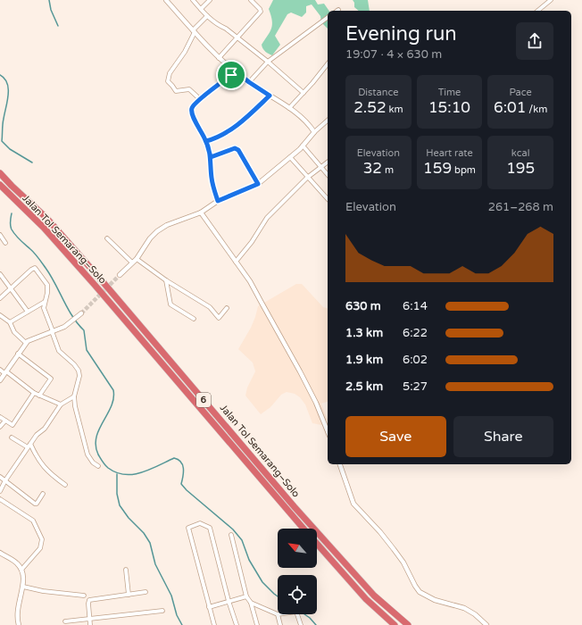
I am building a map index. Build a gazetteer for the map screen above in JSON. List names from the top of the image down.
{
  "streets": {
    "highway": ["Jalan Tol Semarang–Solo", "6"]
  },
  "north": "top left",
  "page": {
    "heading": ["Evening run", "19:07 · 4 × 630 m"],
    "stats": [
      ["Distance", "2.52 km"],
      ["Time", "15:10"],
      ["Pace", "6:01 /km"],
      ["Elevation", "32 m"],
      ["Heart rate", "159 bpm"],
      ["kcal", "195"]
    ],
    "chart": ["Elevation", "261–268 m"],
    "list": [
      {
        "name": "630 m",
        "note": "6:14"
      },
      {
        "name": "1.3 km",
        "note": "6:22"
      },
      {
        "name": "1.9 km",
        "note": "6:02"
      },
      {
        "name": "2.5 km",
        "note": "5:27"
      }
    ],
    "buttons": ["Save", "Share"]
  }
}
